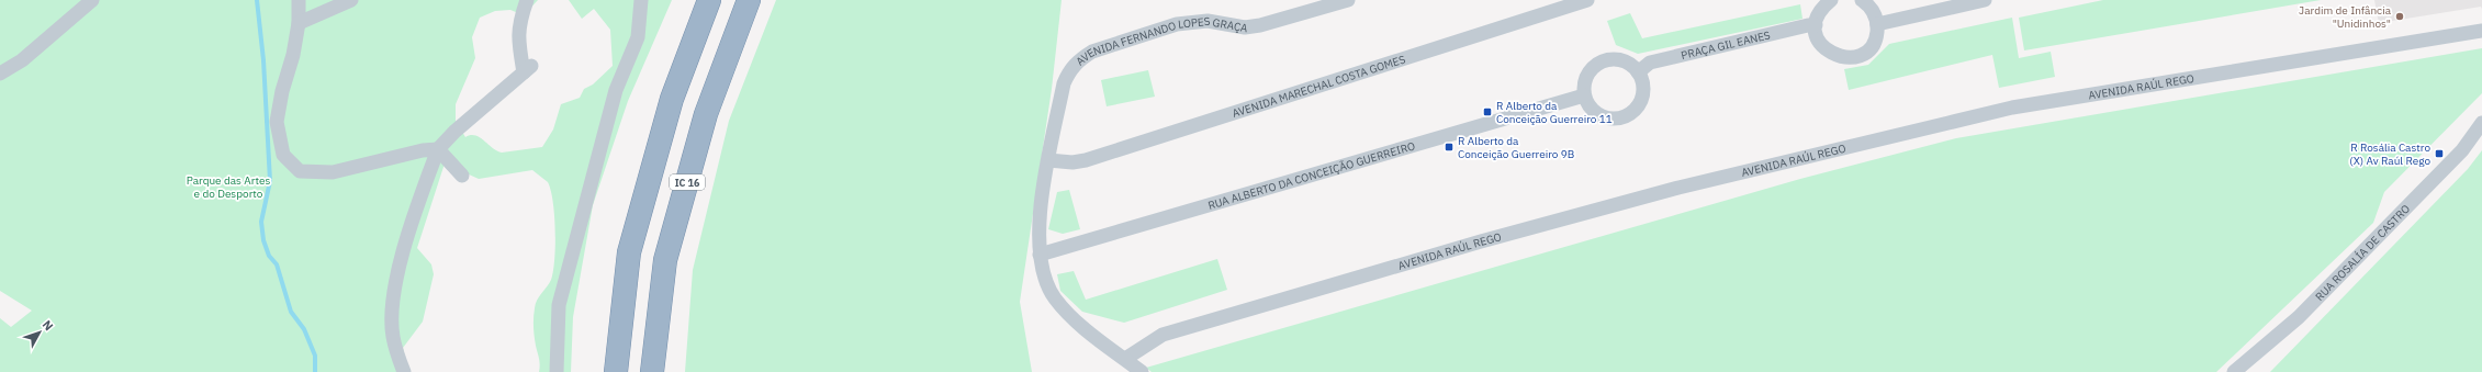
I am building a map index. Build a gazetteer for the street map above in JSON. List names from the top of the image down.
{
  "streets": {
    "highway": ["IC 16"],
    "street": [
      "PRAÇA GIL EANES",
      "AVENIDA FERNANDO LOPES GRAÇA",
      "AVENIDA MARECHAL COSTA GOMES",
      "AVENIDA RAÚL REGO",
      "RUA ALBERTO DA CONCEIÇÃO GUERREIRO",
      "RUA ROSALÍA DE CASTRO"
    ]
  },
  "crossings": [
    ["PRAÇA GIL EANES", "RUA ALBERTO DA CONCEIÇÃO GUERREIRO"],
    ["AVENIDA FERNANDO LOPES GRAÇA", "AVENIDA MARECHAL COSTA GOMES"],
    ["AVENIDA FERNANDO LOPES GRAÇA", "AVENIDA RAÚL REGO"],
    ["AVENIDA FERNANDO LOPES GRAÇA", "RUA ALBERTO DA CONCEIÇÃO GUERREIRO"]
  ],
  "parks": ["Parque das Artes e do Desporto"],
  "places": {
    "other": ["Jardim de Infância \"Unidinhos\""],
    "transit": ["R Alberto da Conceição Guerreiro 11", "R Alberto da Conceição Guerreiro 9B", "R Rosália Castro (X) Av Raúl Rego"]
  },
  "north": "top right"
}
